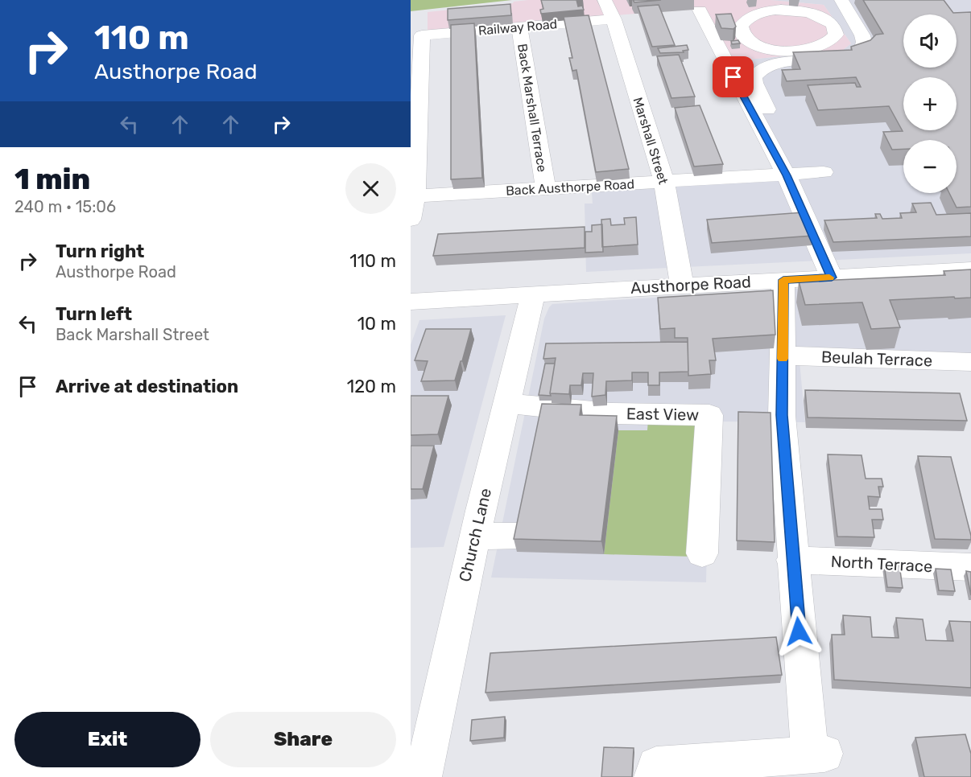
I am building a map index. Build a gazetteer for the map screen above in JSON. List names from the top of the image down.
{
  "streets": {
    "street": [
      "Railway Road",
      "Back Marshall Terrace",
      "Marshall Street",
      "Back Austhorpe Road",
      "Austhorpe Road",
      "Beulah Terrace",
      "East View",
      "Church Lane",
      "North Terrace"
    ]
  },
  "crossings": [
    ["Railway Road", "Back Marshall Terrace"],
    ["Railway Road", "Marshall Street"],
    ["Railway Road", "Back Austhorpe Road"],
    ["Back Marshall Terrace", "Back Austhorpe Road"],
    ["Marshall Street", "Back Austhorpe Road"],
    ["Marshall Street", "Austhorpe Road"],
    ["Austhorpe Road", "Church Lane"],
    ["East View", "Church Lane"]
  ],
  "page": {
    "turn": ["110 m", "Austhorpe Road"],
    "map_buttons": ["+", "−"],
    "heading": ["1 min", "240 m · 15:06"],
    "list": [
      {
        "name": "Turn right",
        "note": "Austhorpe Road",
        "value": "110 m"
      },
      {
        "name": "Turn left",
        "note": "Back Marshall Street",
        "value": "10 m"
      },
      {
        "name": "Arrive at destination",
        "value": "120 m"
      }
    ],
    "buttons": ["Exit", "Share"]
  }
}
